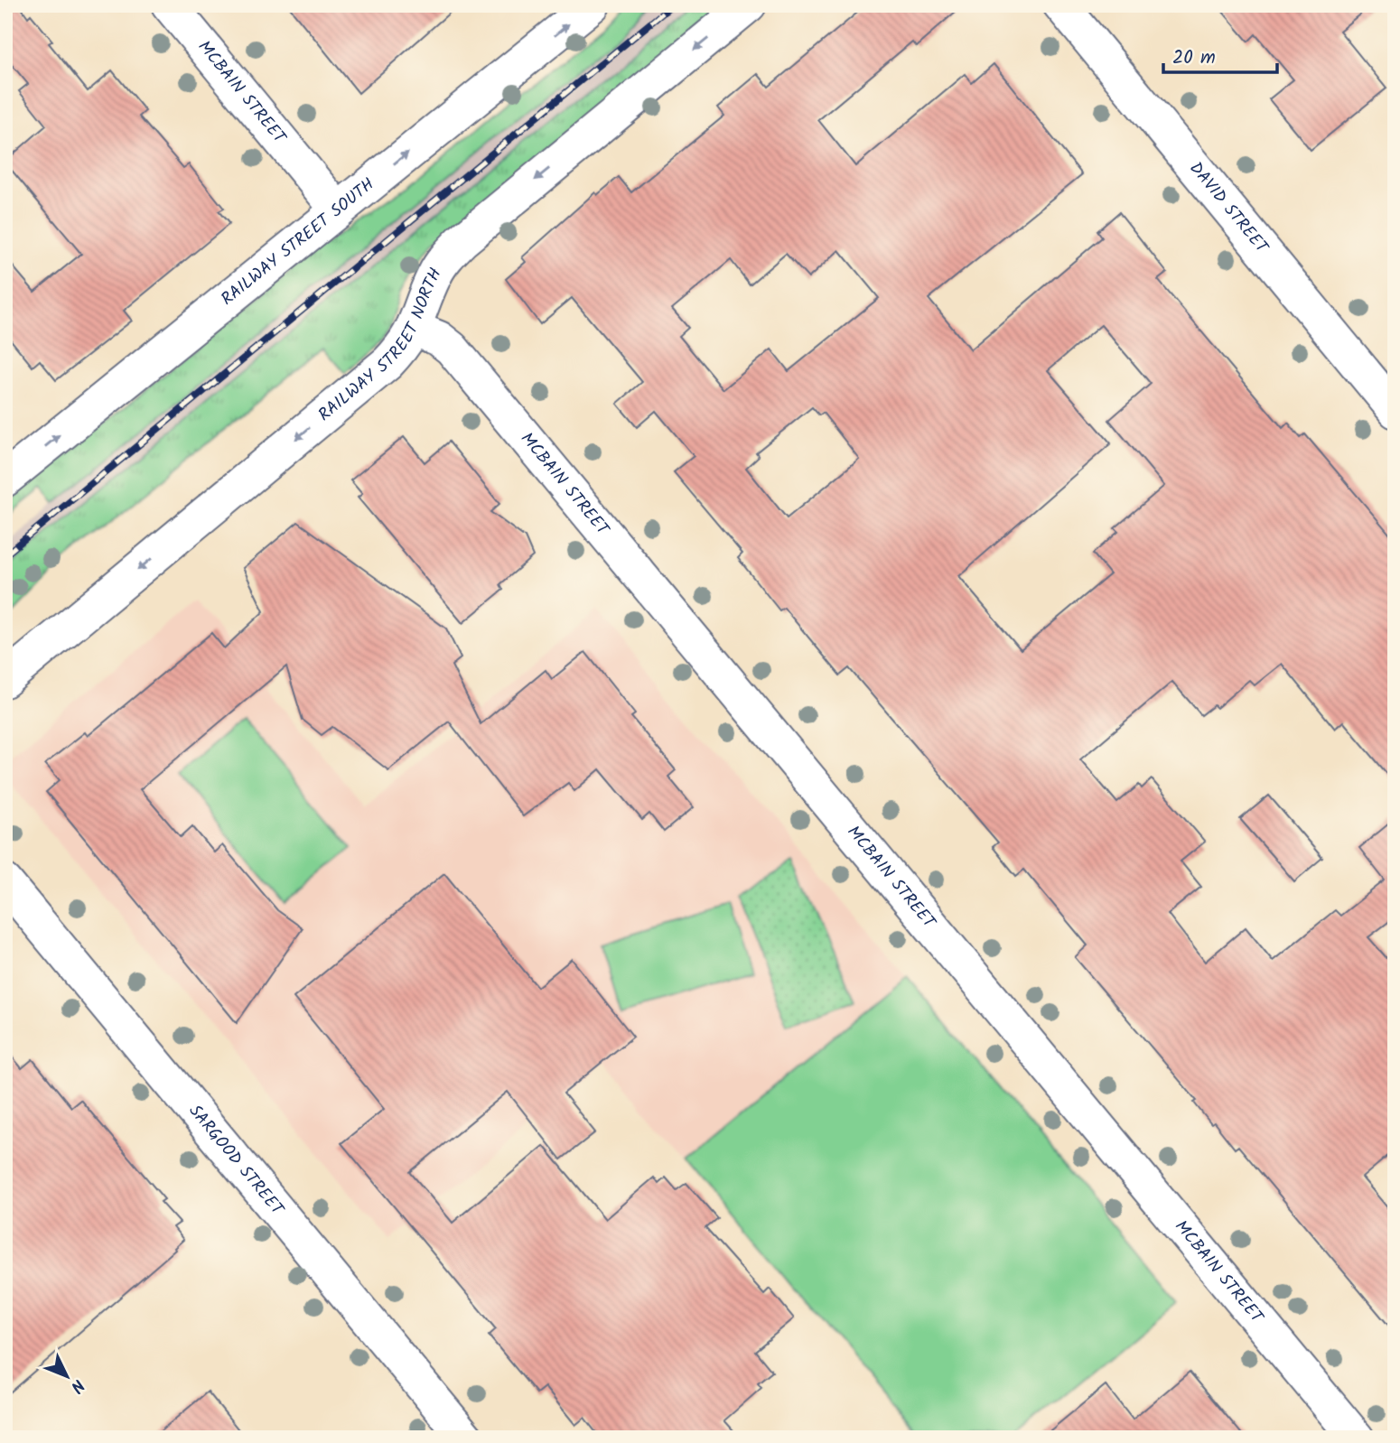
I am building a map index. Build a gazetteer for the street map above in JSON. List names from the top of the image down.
{
  "streets": {
    "street": [
      "MCBAIN STREET",
      "DAVID STREET",
      "RAILWAY STREET SOUTH",
      "RAILWAY STREET NORTH",
      "SARGOOD STREET"
    ]
  },
  "crossings": [
    ["MCBAIN STREET", "RAILWAY STREET SOUTH"],
    ["MCBAIN STREET", "RAILWAY STREET NORTH"]
  ],
  "one_way": ["RAILWAY STREET SOUTH", "RAILWAY STREET NORTH"],
  "scale_bar": "20 m",
  "north": "bottom right"
}
